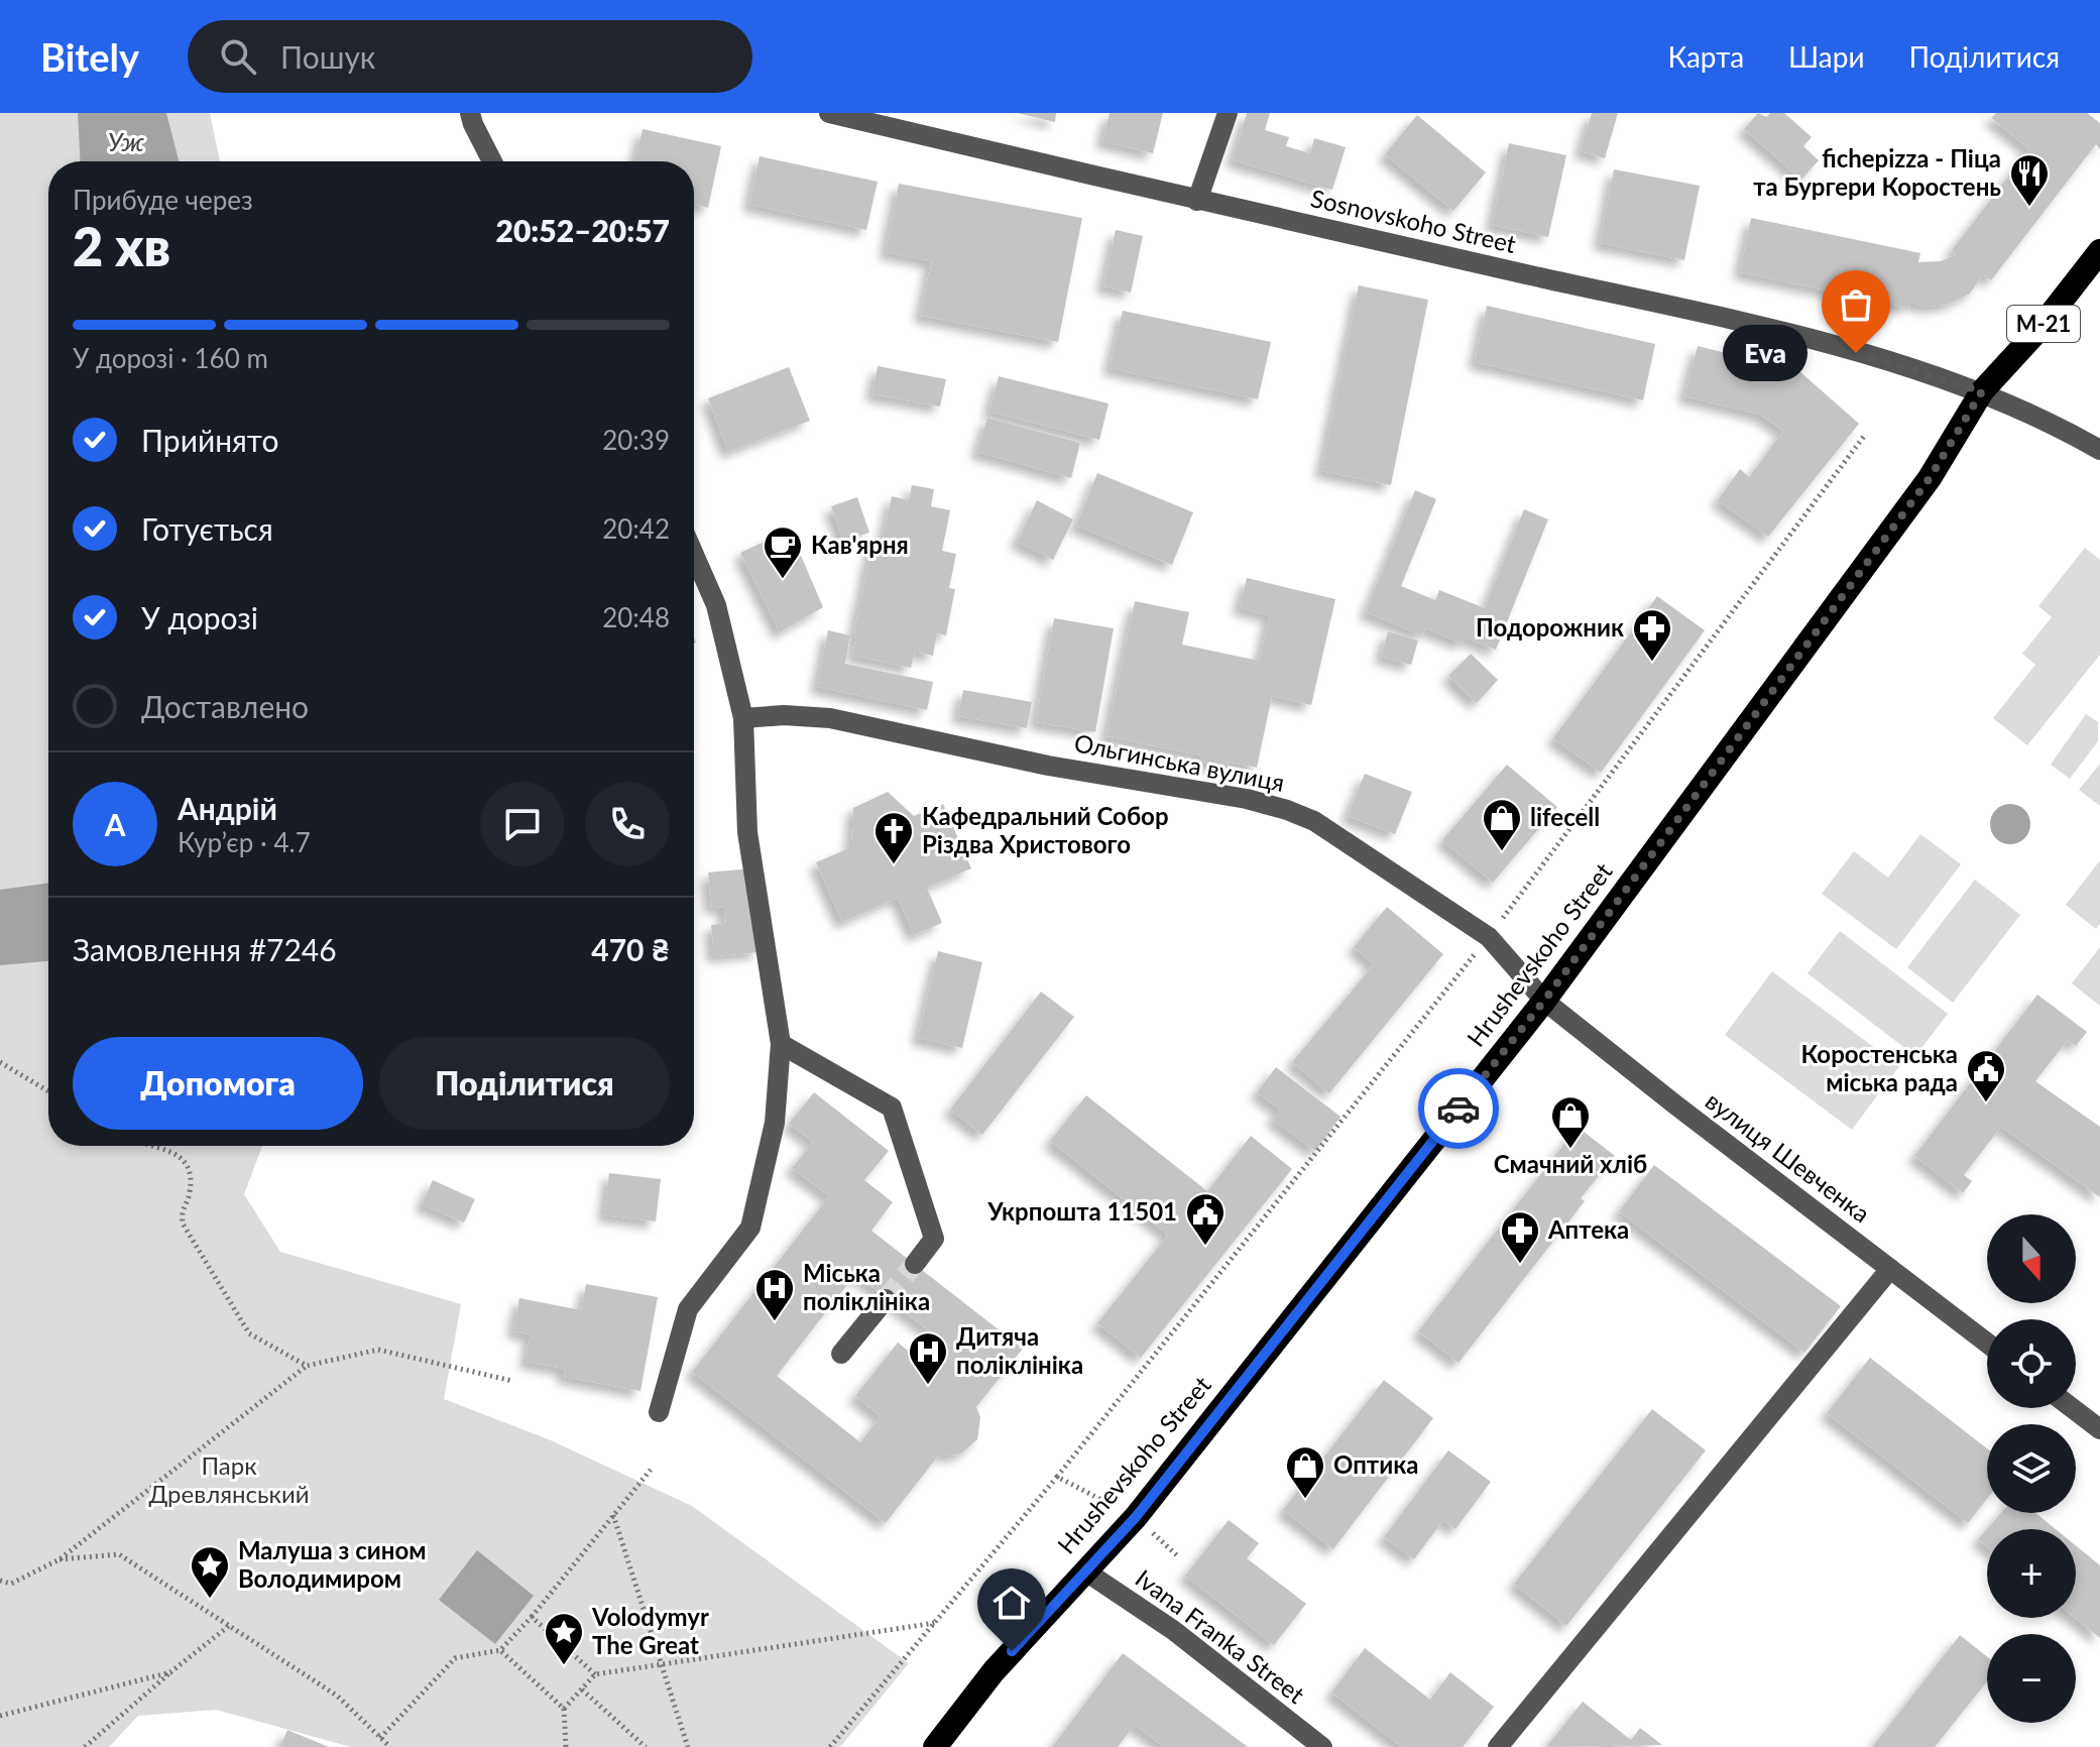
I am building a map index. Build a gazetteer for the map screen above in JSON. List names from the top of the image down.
{
  "streets": {
    "highway": ["М-21", "Hrushevskoho Street"],
    "street": [
      "Sosnovskoho Street",
      "Ольгинська вулиця",
      "вулиця Шевченка",
      "Ivana Franka Street"
    ]
  },
  "crossings": [
    ["Sosnovskoho Street", "Hrushevskoho Street"],
    ["Ольгинська вулиця", "Hrushevskoho Street"],
    ["Ольгинська вулиця", "вулиця Шевченка"],
    ["Hrushevskoho Street", "вулиця Шевченка"],
    ["Hrushevskoho Street", "Ivana Franka Street"]
  ],
  "water": ["Уж"],
  "parks": ["Парк Древлянський"],
  "places": {
    "restaurant": ["fichepizza - Піца та Бургери Коростень"],
    "other": ["Eva"],
    "cafe": ["Кав'ярня"],
    "pharmacy": ["Подорожник", "Аптека"],
    "shop": ["lifecell", "Смачний хліб", "Оптика"],
    "church": ["Кафедральний Собор Різдва Христового"],
    "public building": ["Коростенська міська рада", "Укрпошта 11501"],
    "hospital": ["Міська поліклініка", "Дитяча поліклініка"],
    "place": ["Малуша з сином Володимиром", "Volodymyr The Great"]
  },
  "north": "bottom",
  "page": {
    "header": "Bitely",
    "search": "Пошук",
    "nav": ["Карта", "Шари", "Поділитися"],
    "heading": ["2 хв", "Прибуде через", "20:52–20:57"],
    "panel": [
      "Андрій",
      "Кур’єр · 4.7",
      "Замовлення #7246",
      "470 ₴"
    ],
    "bar": "У дорозі · 160 m",
    "bubble": "Eva",
    "list": [
      ["Прийнято", "20:39"],
      ["Готується", "20:42"],
      ["У дорозі", "20:48"],
      "Доставлено"
    ],
    "round": "А",
    "buttons": ["Допомога", "Поділитися"],
    "map_buttons": ["+", "−"]
  }
}
